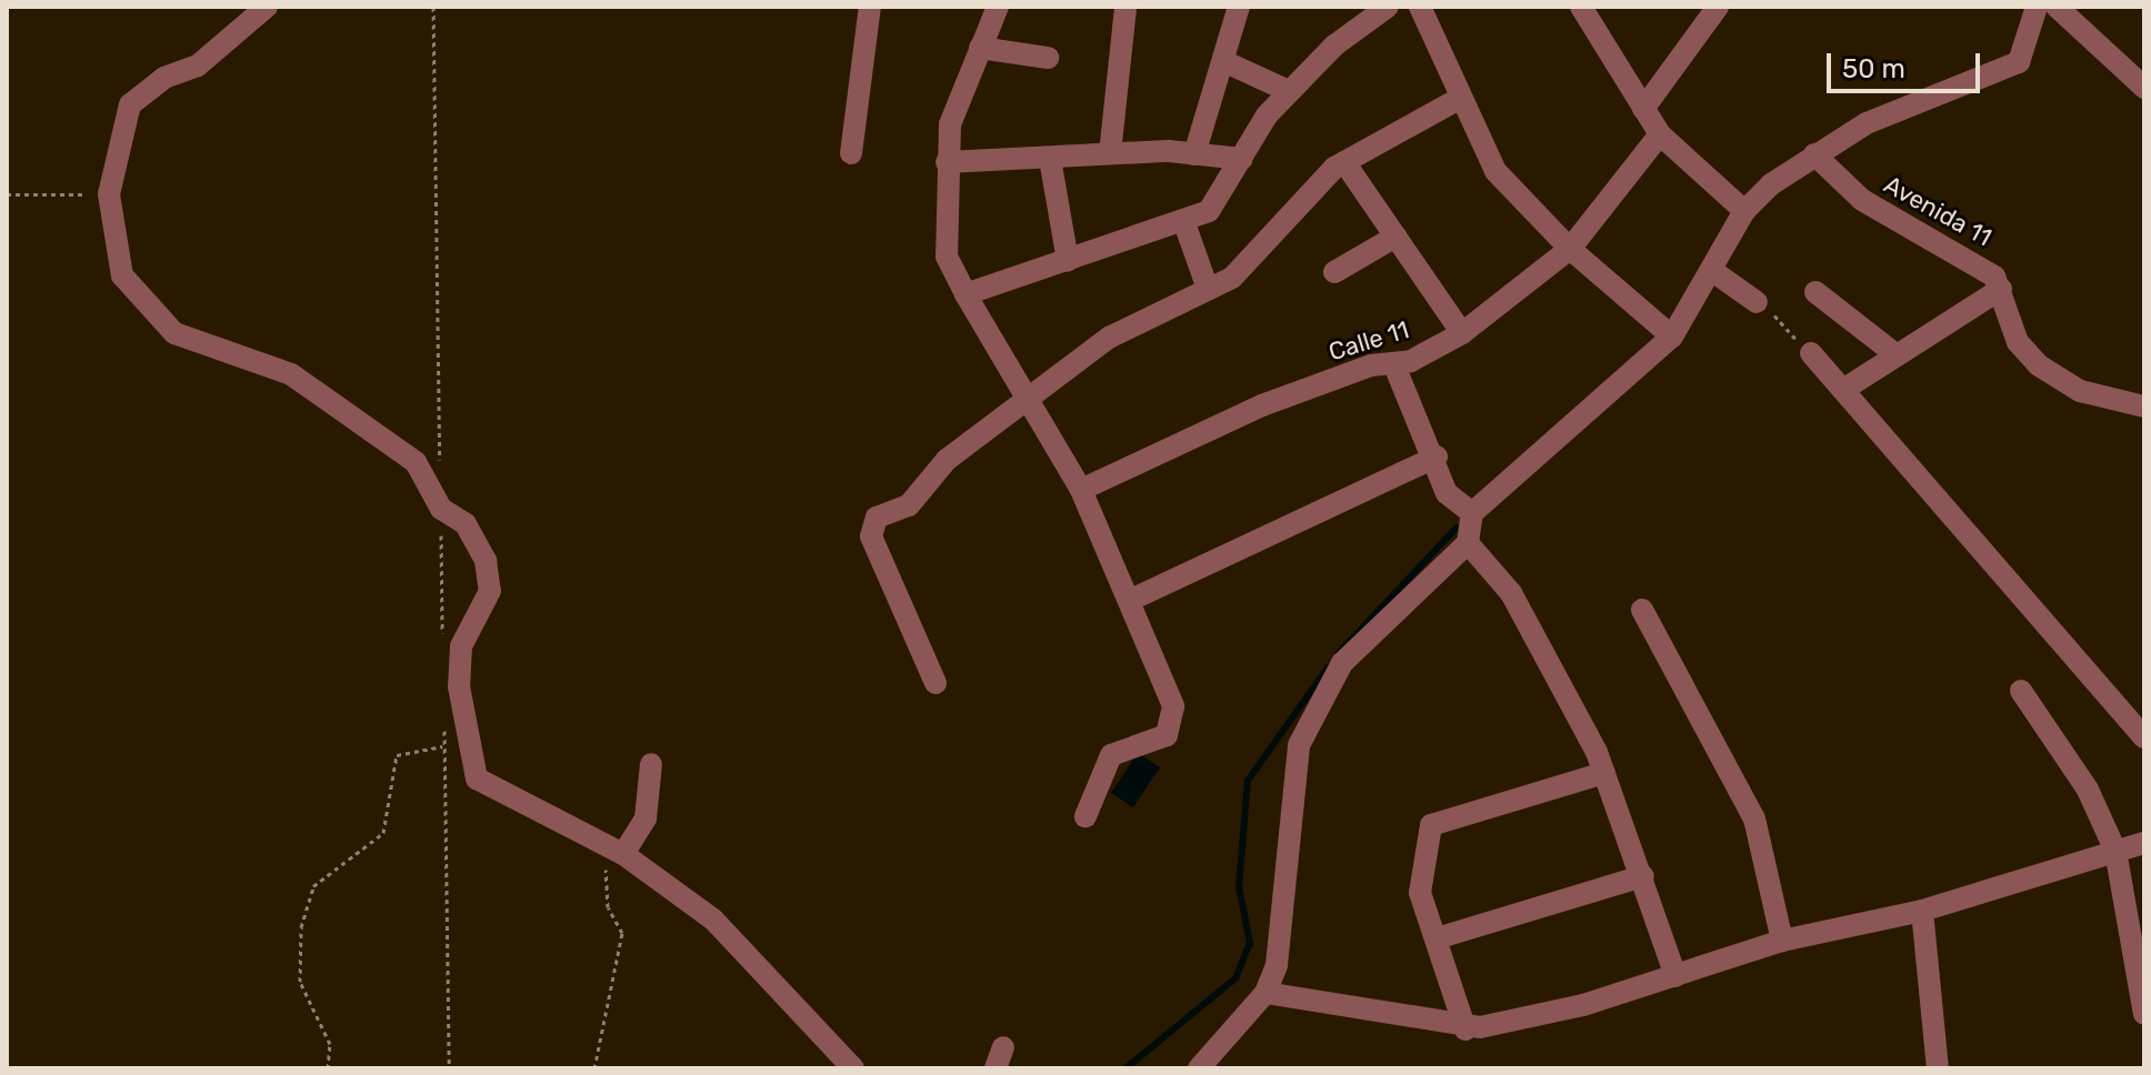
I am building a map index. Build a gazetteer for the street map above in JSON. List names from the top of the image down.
{
  "streets": {
    "street": ["Avenida 11", "Calle 11"]
  },
  "scale_bar": "50 m"
}
